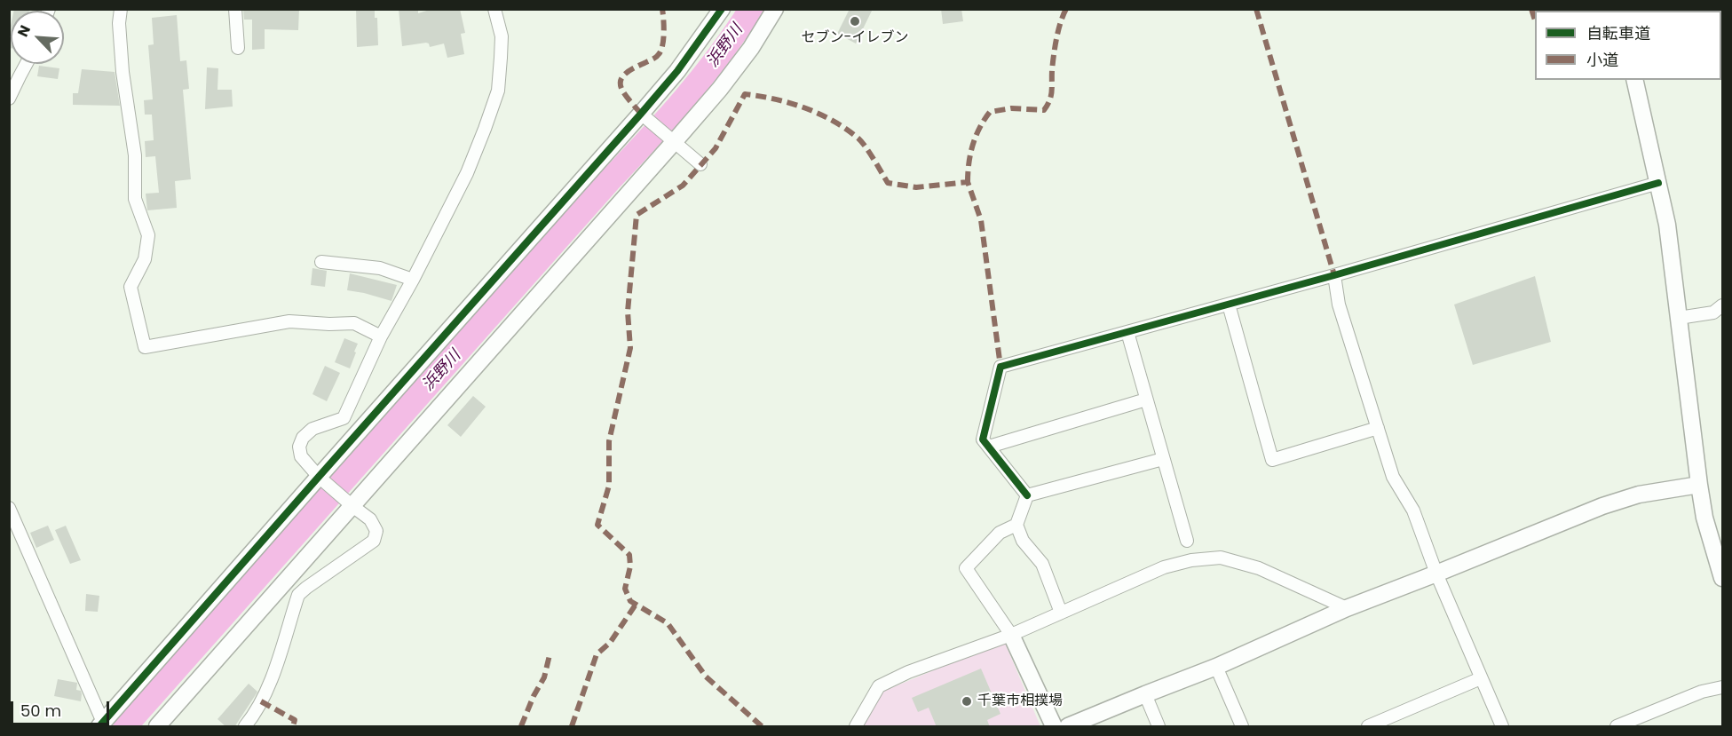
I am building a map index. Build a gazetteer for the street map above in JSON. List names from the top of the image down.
{
  "water": ["浜野川"],
  "places": ["セブン-イレブン", "千葉市相撲場"],
  "legend": ["自転車道", "小道"],
  "scale_bar": "50 m",
  "north": "top left"
}
